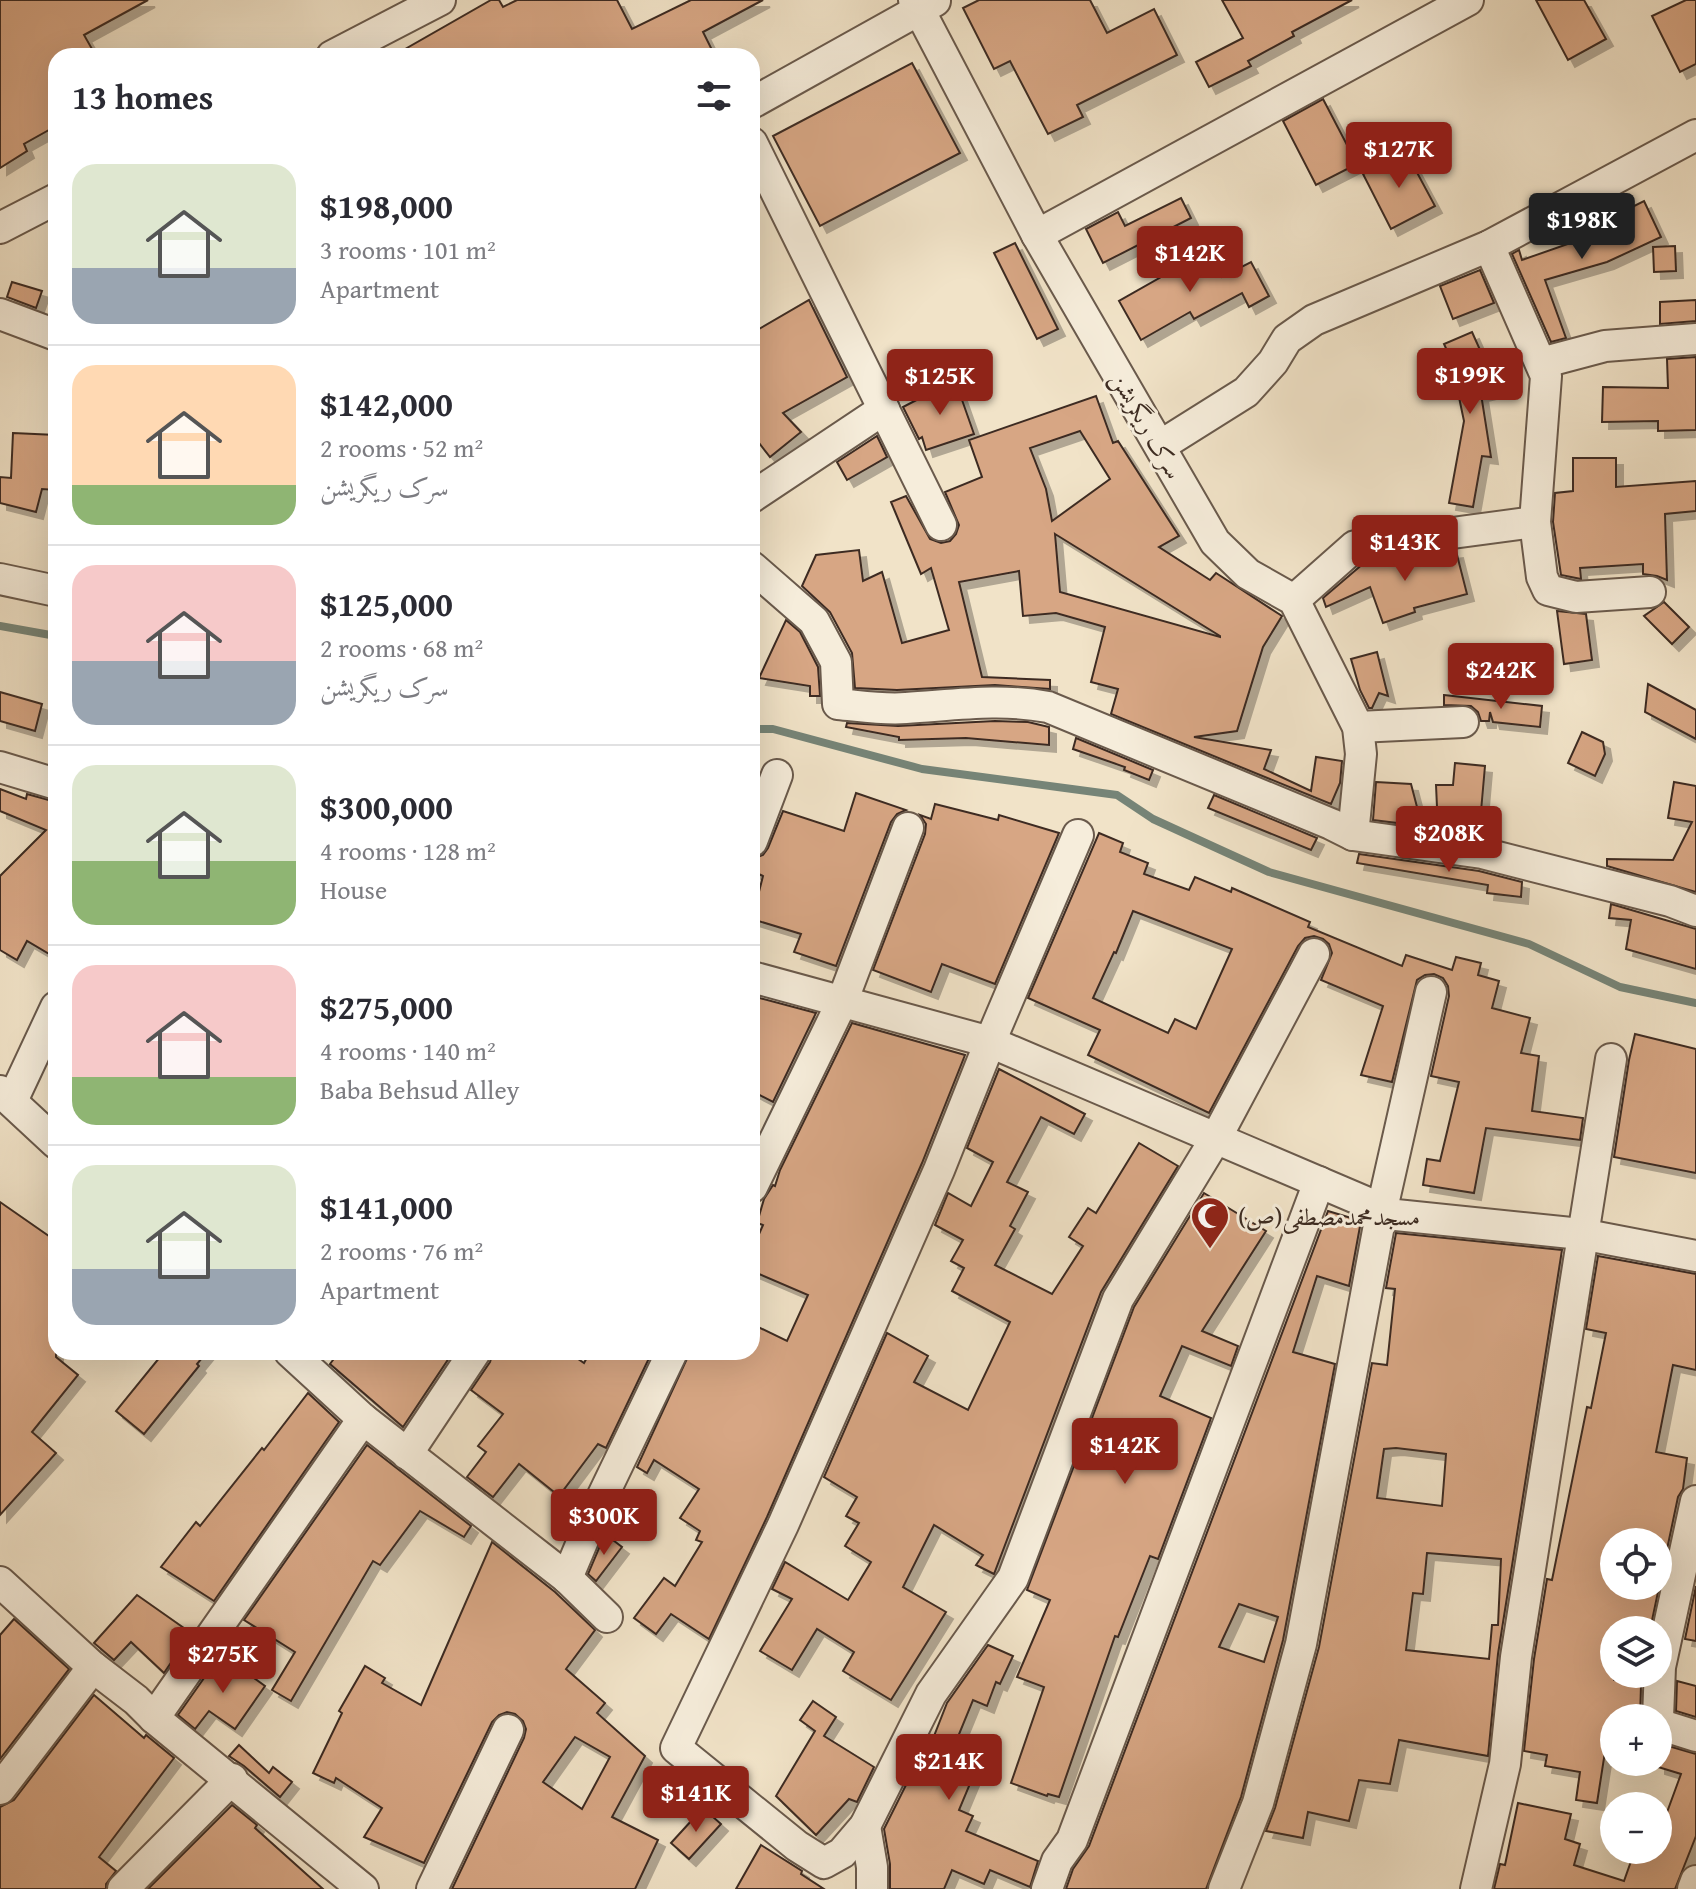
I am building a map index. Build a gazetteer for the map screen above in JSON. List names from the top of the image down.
{
  "streets": {
    "street": ["سرک ریگریشن"]
  },
  "places": {
    "mosque": ["مسجدمحمدمصطفی(ص)"]
  },
  "page": {
    "heading": "13 homes",
    "price": [
      "$127K",
      "$198K",
      "$142K",
      "$199K",
      "$125K",
      "$143K",
      "$242K",
      "$208K",
      "$142K",
      "$300K",
      "$275K",
      "$214K",
      "$141K"
    ],
    "list": [
      {
        "name": "$198,000",
        "note": "3 rooms · 101 m² · Apartment"
      },
      {
        "name": "$142,000",
        "note": "2 rooms · 52 m² · سرک ریگریشن"
      },
      {
        "name": "$125,000",
        "note": "2 rooms · 68 m² · سرک ریگریشن"
      },
      {
        "name": "$300,000",
        "note": "4 rooms · 128 m² · House"
      },
      {
        "name": "$275,000",
        "note": "4 rooms · 140 m² · Baba Behsud Alley"
      },
      {
        "name": "$141,000",
        "note": "2 rooms · 76 m² · Apartment"
      }
    ],
    "map_buttons": ["+", "−"]
  }
}
